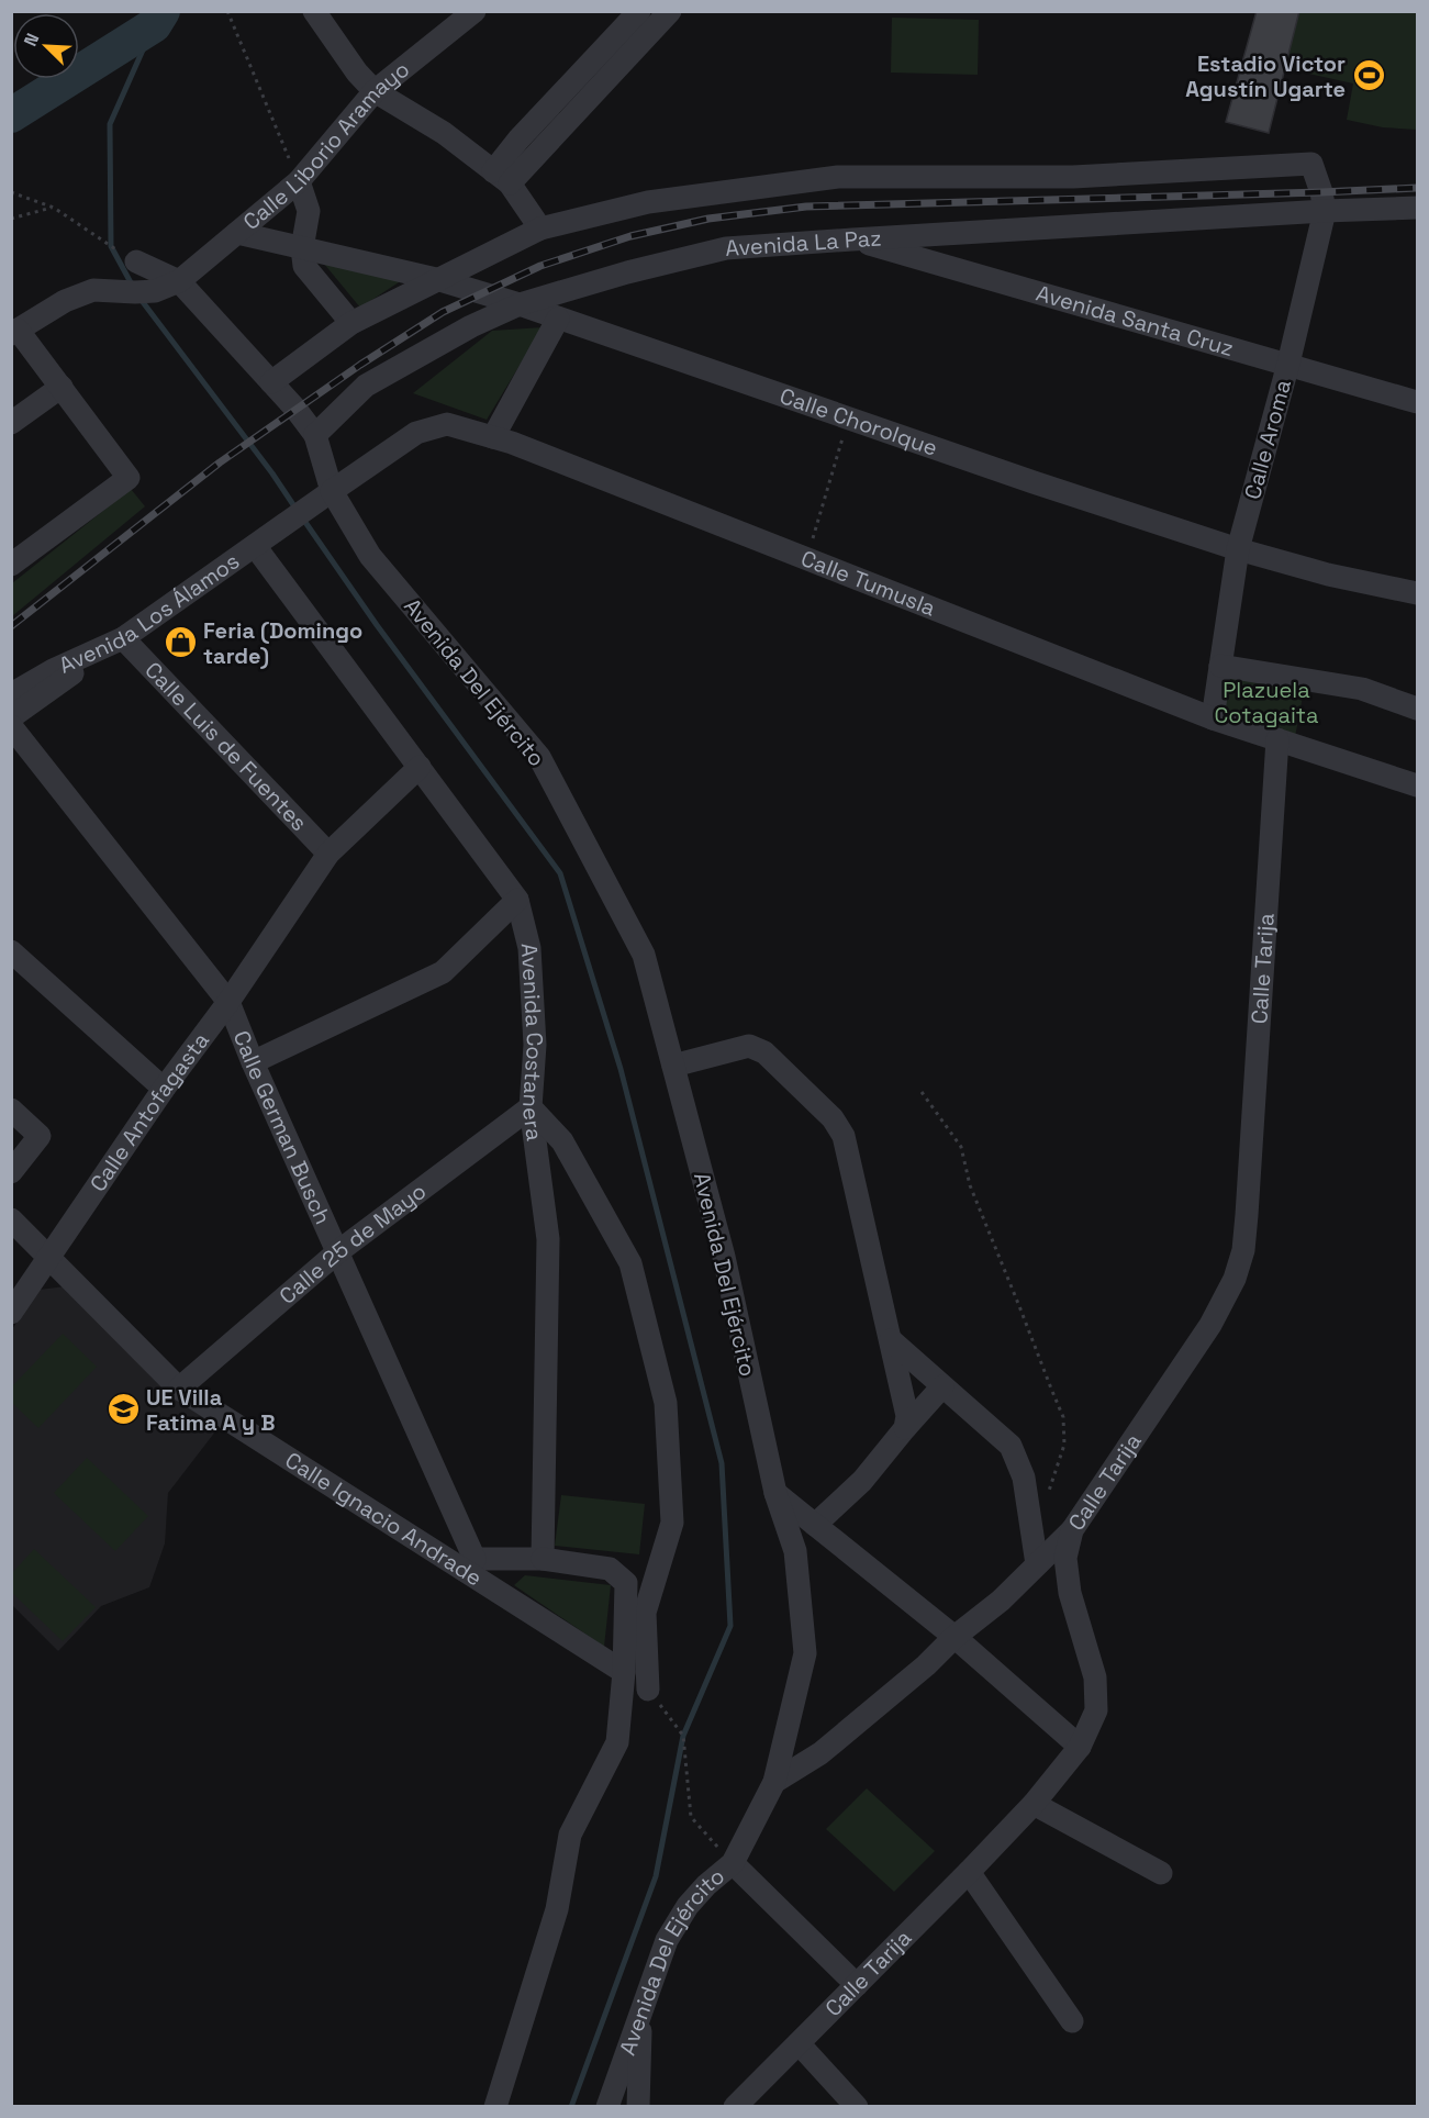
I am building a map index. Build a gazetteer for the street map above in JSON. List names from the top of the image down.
{
  "streets": {
    "street": [
      "Calle Liborio Aramayo",
      "Avenida La Paz",
      "Avenida Santa Cruz",
      "Calle Chorolque",
      "Calle Aroma",
      "Calle Tumusla",
      "Avenida Los Álamos",
      "Avenida Del Ejército",
      "Calle Luis de Fuentes",
      "Calle Tarija",
      "Avenida Costanera",
      "Calle Antofagasta",
      "Calle German Busch",
      "Calle 25 de Mayo",
      "Calle Ignacio Andrade"
    ]
  },
  "crossings": [
    ["Calle Liborio Aramayo", "Calle Chorolque"],
    ["Avenida La Paz", "Avenida Santa Cruz"],
    ["Avenida La Paz", "Calle Chorolque"],
    ["Avenida La Paz", "Calle Aroma"],
    ["Avenida Santa Cruz", "Calle Aroma"],
    ["Calle Chorolque", "Calle Aroma"],
    ["Calle Aroma", "Calle Tumusla"],
    ["Calle Tumusla", "Avenida Los Álamos"],
    ["Calle Tumusla", "Avenida Del Ejército"],
    ["Calle Tumusla", "Calle Tarija"],
    ["Avenida Los Álamos", "Avenida Del Ejército"],
    ["Avenida Los Álamos", "Calle Luis de Fuentes"],
    ["Avenida Los Álamos", "Avenida Costanera"],
    ["Calle Luis de Fuentes", "Calle Antofagasta"],
    ["Avenida Costanera", "Calle Antofagasta"],
    ["Avenida Costanera", "Calle 25 de Mayo"],
    ["Calle Antofagasta", "Calle German Busch"],
    ["Calle Antofagasta", "Calle Ignacio Andrade"],
    ["Calle German Busch", "Calle 25 de Mayo"],
    ["Calle German Busch", "Calle Ignacio Andrade"],
    ["Calle 25 de Mayo", "Calle Ignacio Andrade"]
  ],
  "parks": ["Plazuela Cotagaita"],
  "places": {
    "sports": ["Estadio Victor Agustín Ugarte"],
    "shop": ["Feria (Domingo tarde)"],
    "school or university": ["UE Villa Fatima A y B"]
  },
  "north": "top left"
}
